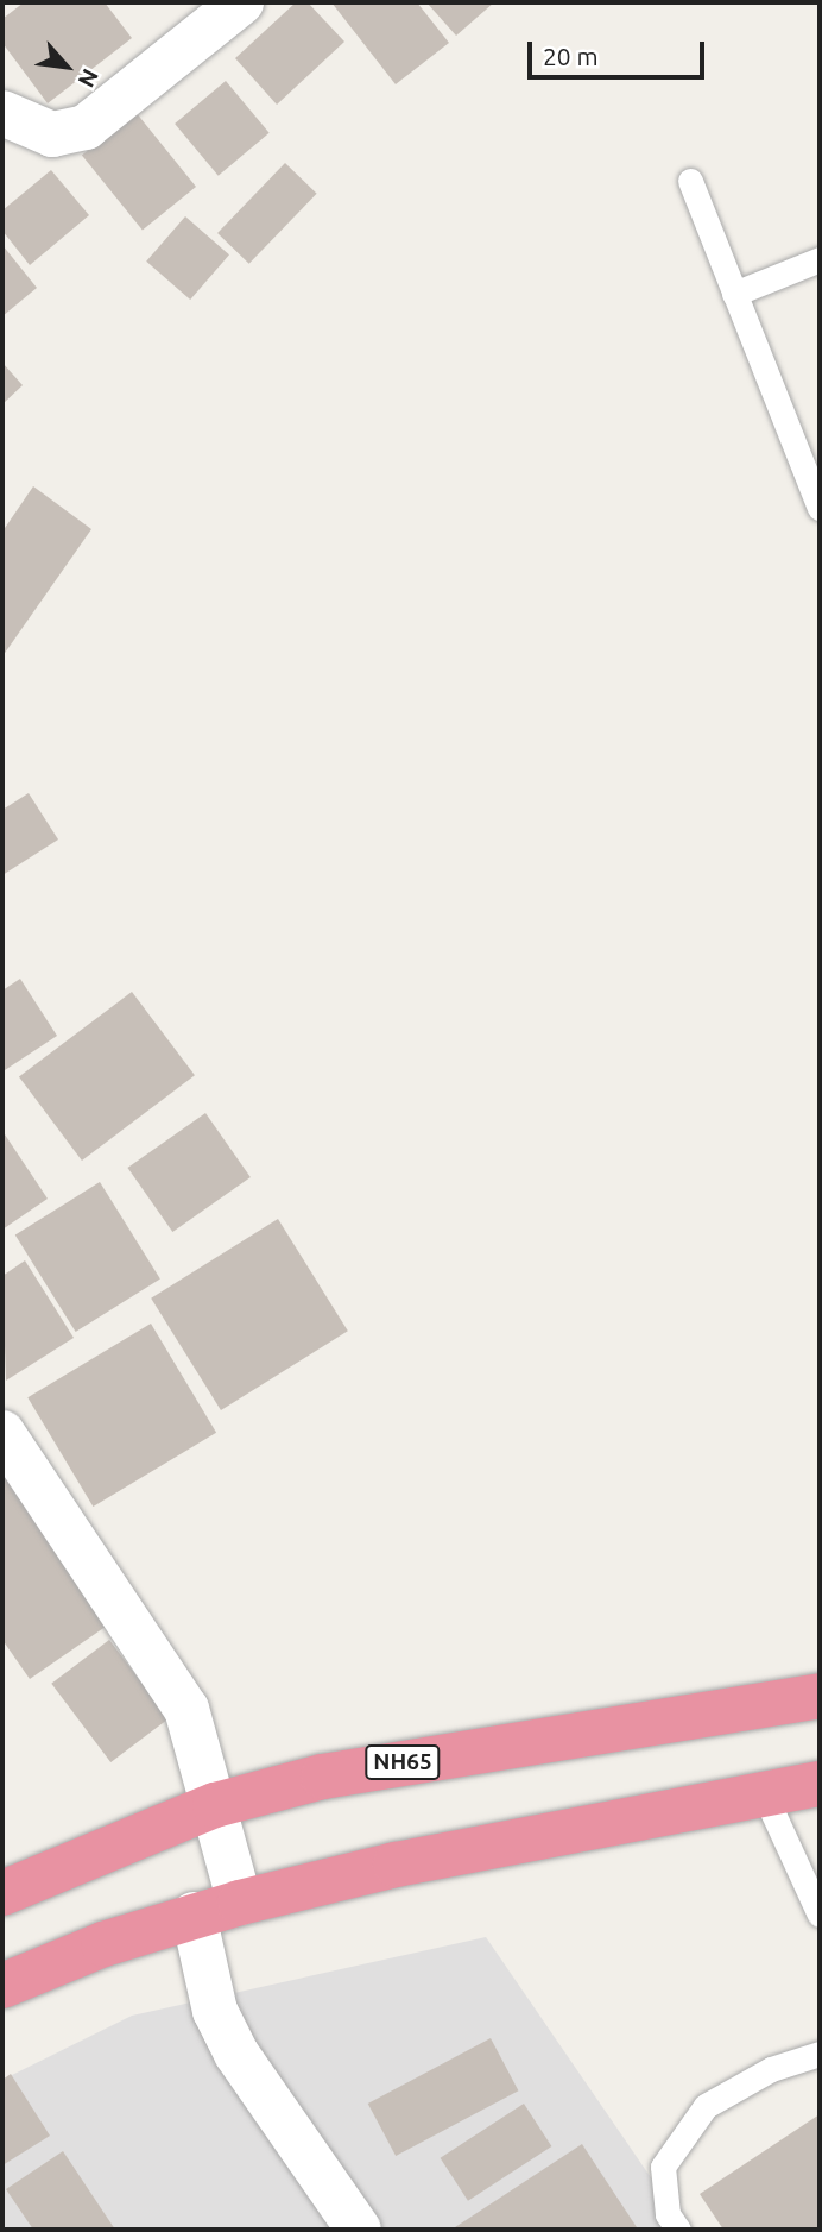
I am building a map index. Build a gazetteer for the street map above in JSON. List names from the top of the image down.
{
  "streets": {
    "highway": ["NH65"]
  },
  "scale_bar": "20 m",
  "north": "bottom right"
}
